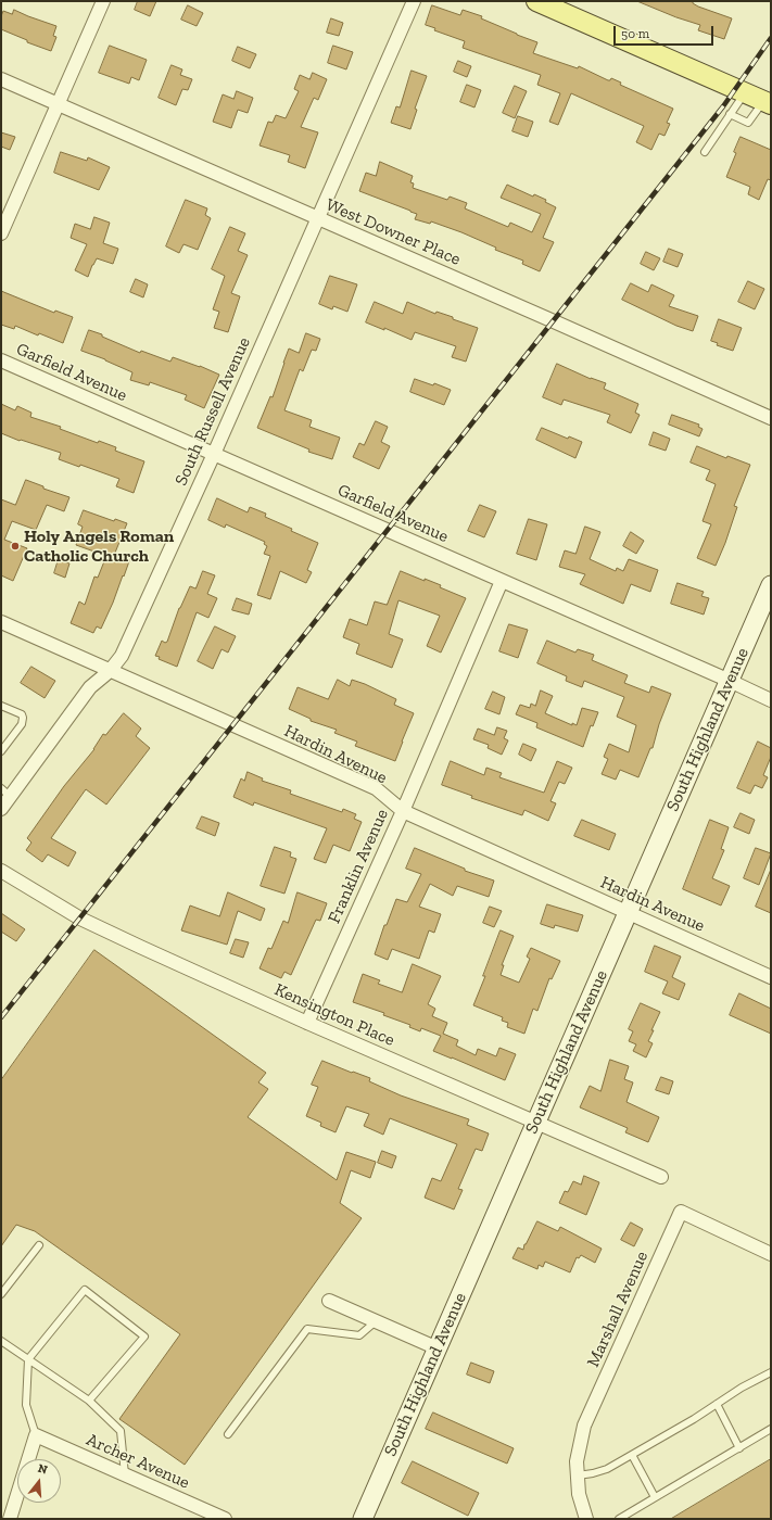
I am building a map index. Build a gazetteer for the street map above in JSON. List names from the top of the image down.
{
  "streets": {
    "street": [
      "West Downer Place",
      "Garfield Avenue",
      "South Russell Avenue",
      "South Highland Avenue",
      "Hardin Avenue",
      "Franklin Avenue",
      "Kensington Place",
      "Marshall Avenue",
      "Archer Avenue"
    ]
  },
  "crossings": [
    ["West Downer Place", "South Russell Avenue"],
    ["Garfield Avenue", "South Russell Avenue"],
    ["Garfield Avenue", "South Highland Avenue"],
    ["Garfield Avenue", "Franklin Avenue"],
    ["South Russell Avenue", "Hardin Avenue"],
    ["South Highland Avenue", "Hardin Avenue"],
    ["South Highland Avenue", "Kensington Place"],
    ["Hardin Avenue", "Franklin Avenue"],
    ["Franklin Avenue", "Kensington Place"]
  ],
  "places": ["Holy Angels Roman Catholic Church"],
  "scale_bar": "50 m",
  "north": "top"
}
